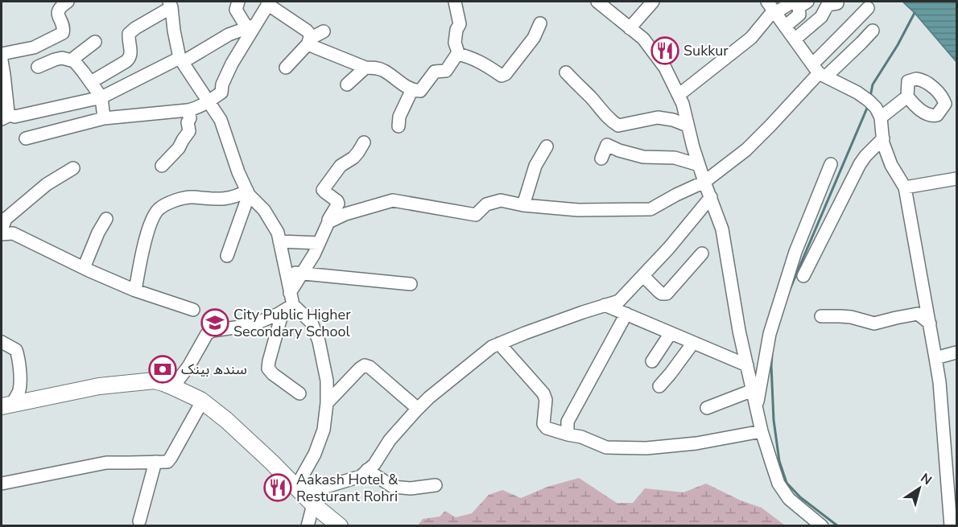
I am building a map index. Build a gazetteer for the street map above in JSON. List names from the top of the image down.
{
  "places": {
    "restaurant": ["Sukkur", "Aakash Hotel & Resturant Rohri"],
    "school or university": ["City Public Higher Secondary School"],
    "bank": ["سندھ بینک"]
  },
  "north": "top right"
}
